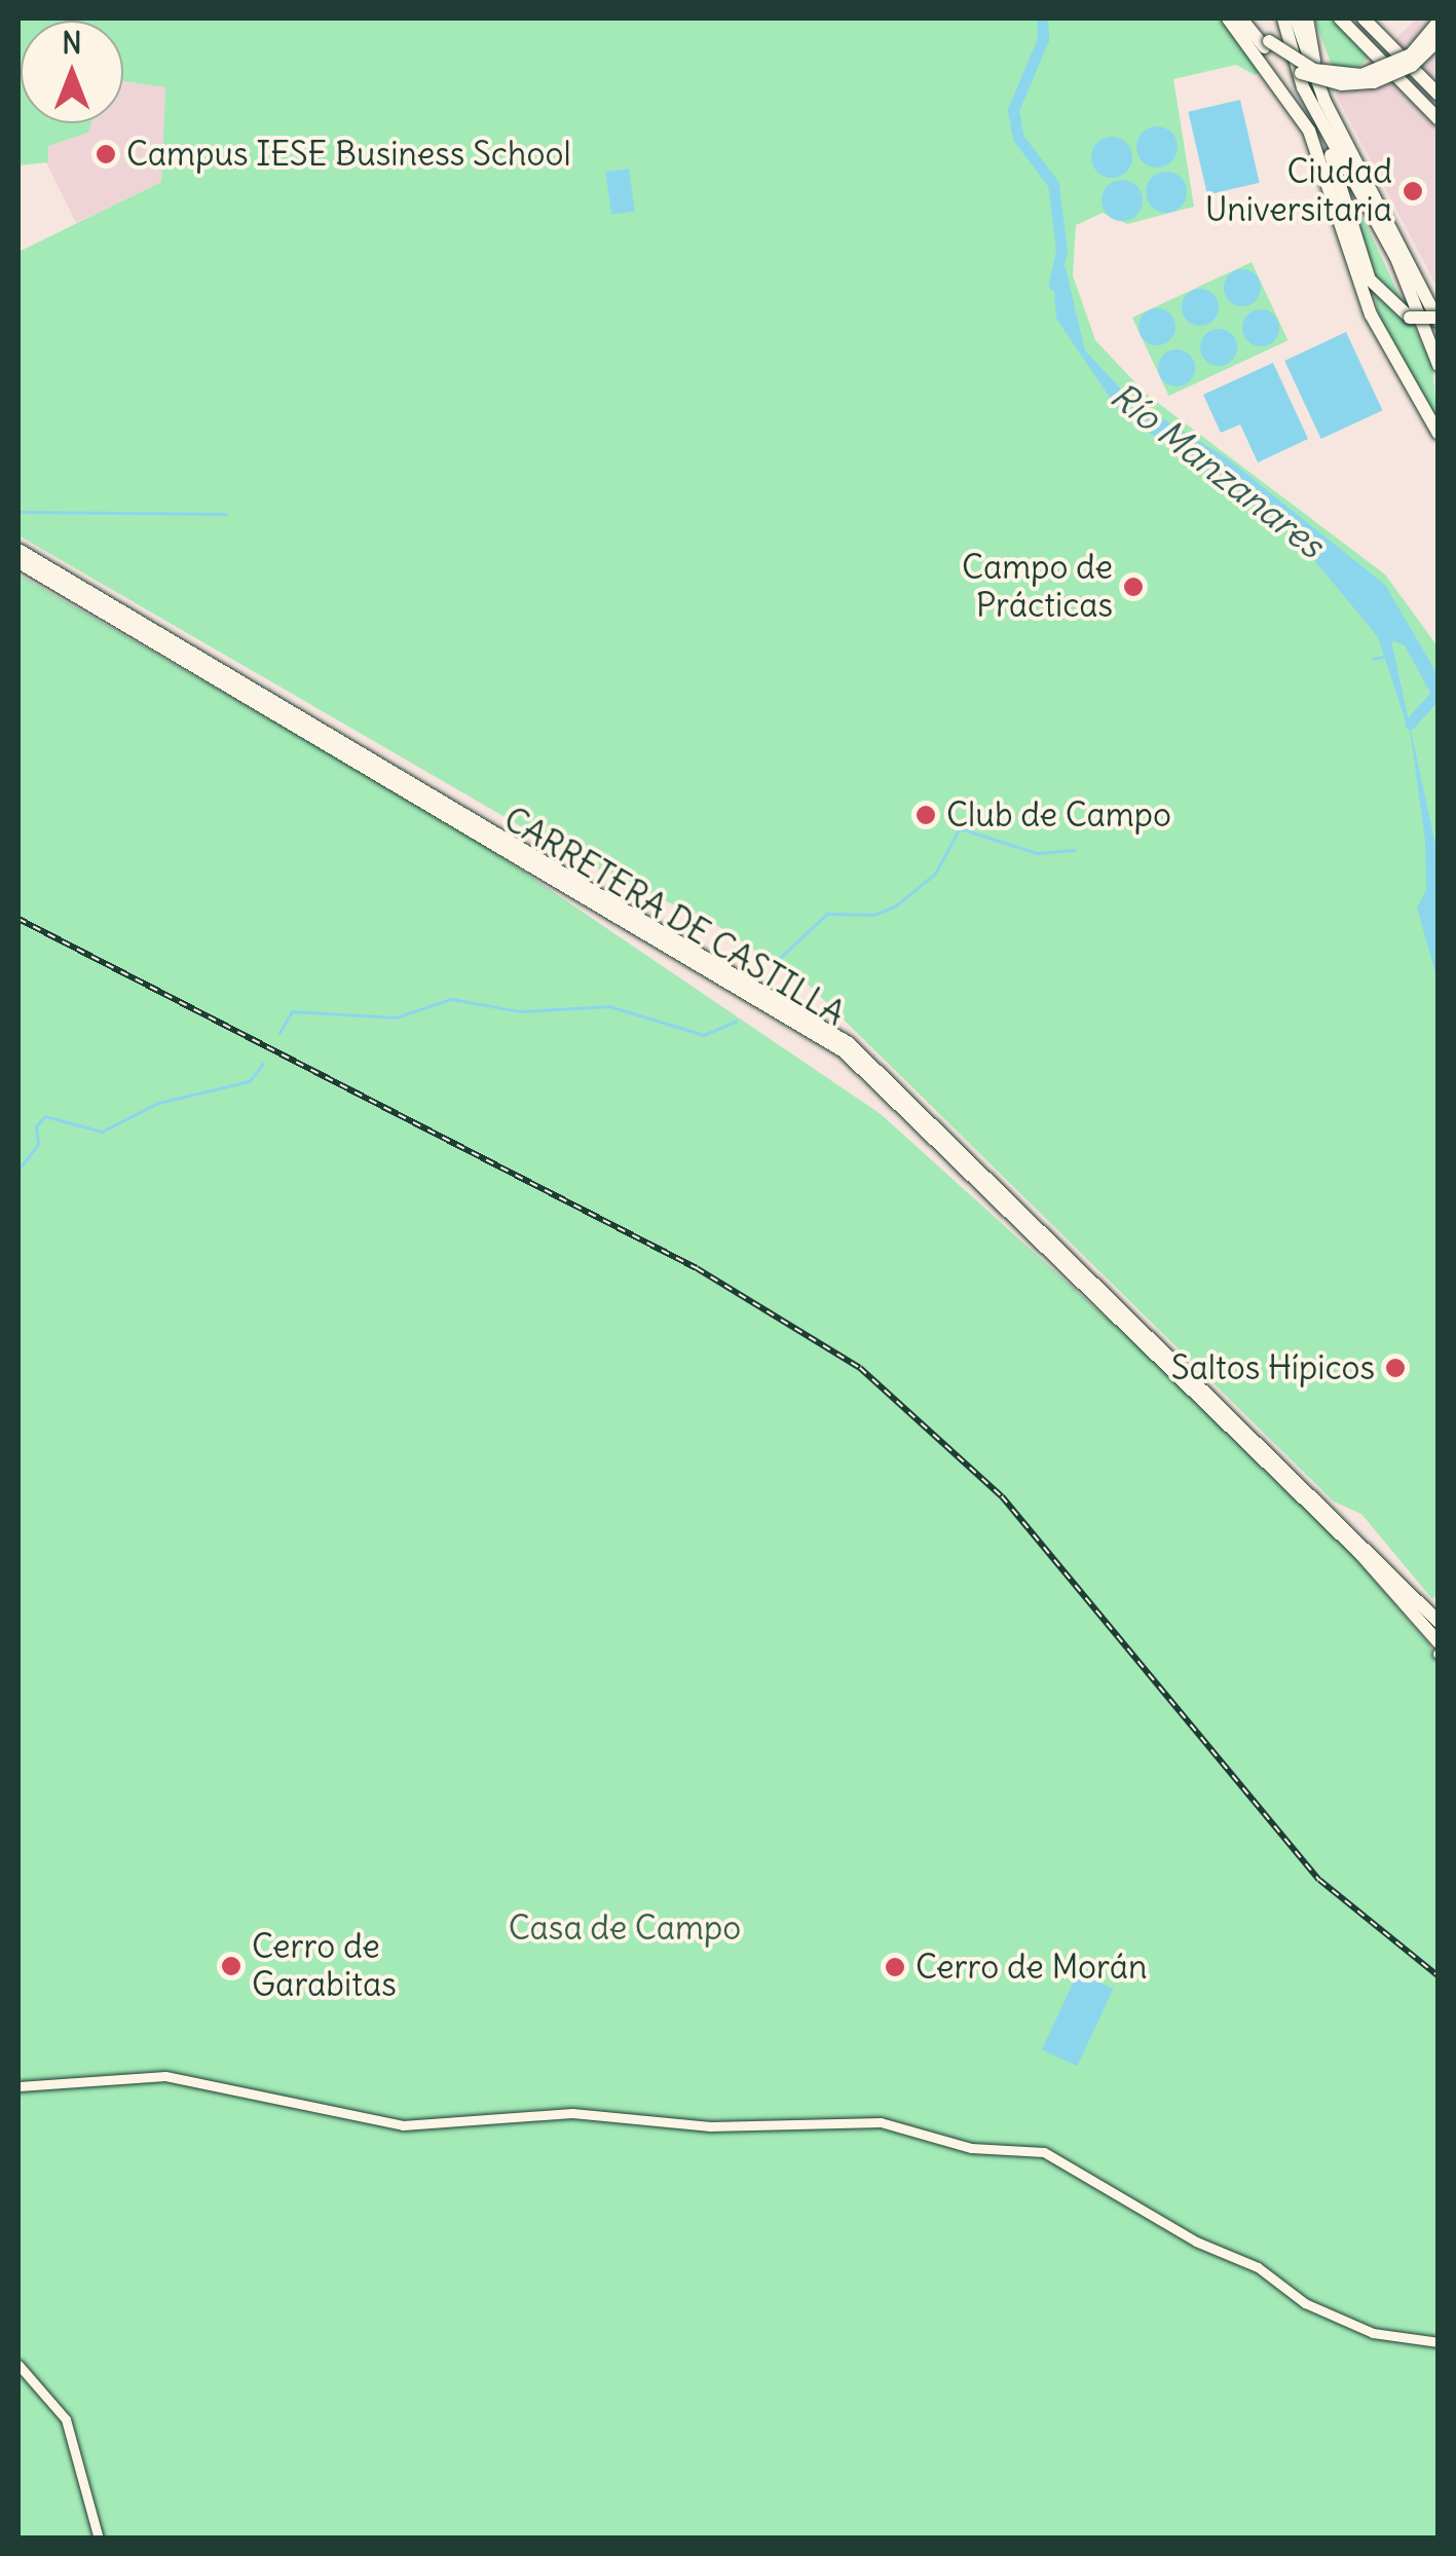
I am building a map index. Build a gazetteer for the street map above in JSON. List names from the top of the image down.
{
  "streets": {
    "highway": ["CARRETERA DE CASTILLA"]
  },
  "water": ["Río Manzanares"],
  "parks": ["Casa de Campo"],
  "places": [
    "Campus IESE Business School",
    "Ciudad Universitaria",
    "Campo de Prácticas",
    "Club de Campo",
    "Saltos Hípicos",
    "Cerro de Garabitas",
    "Cerro de Morán"
  ],
  "north": "top"
}
